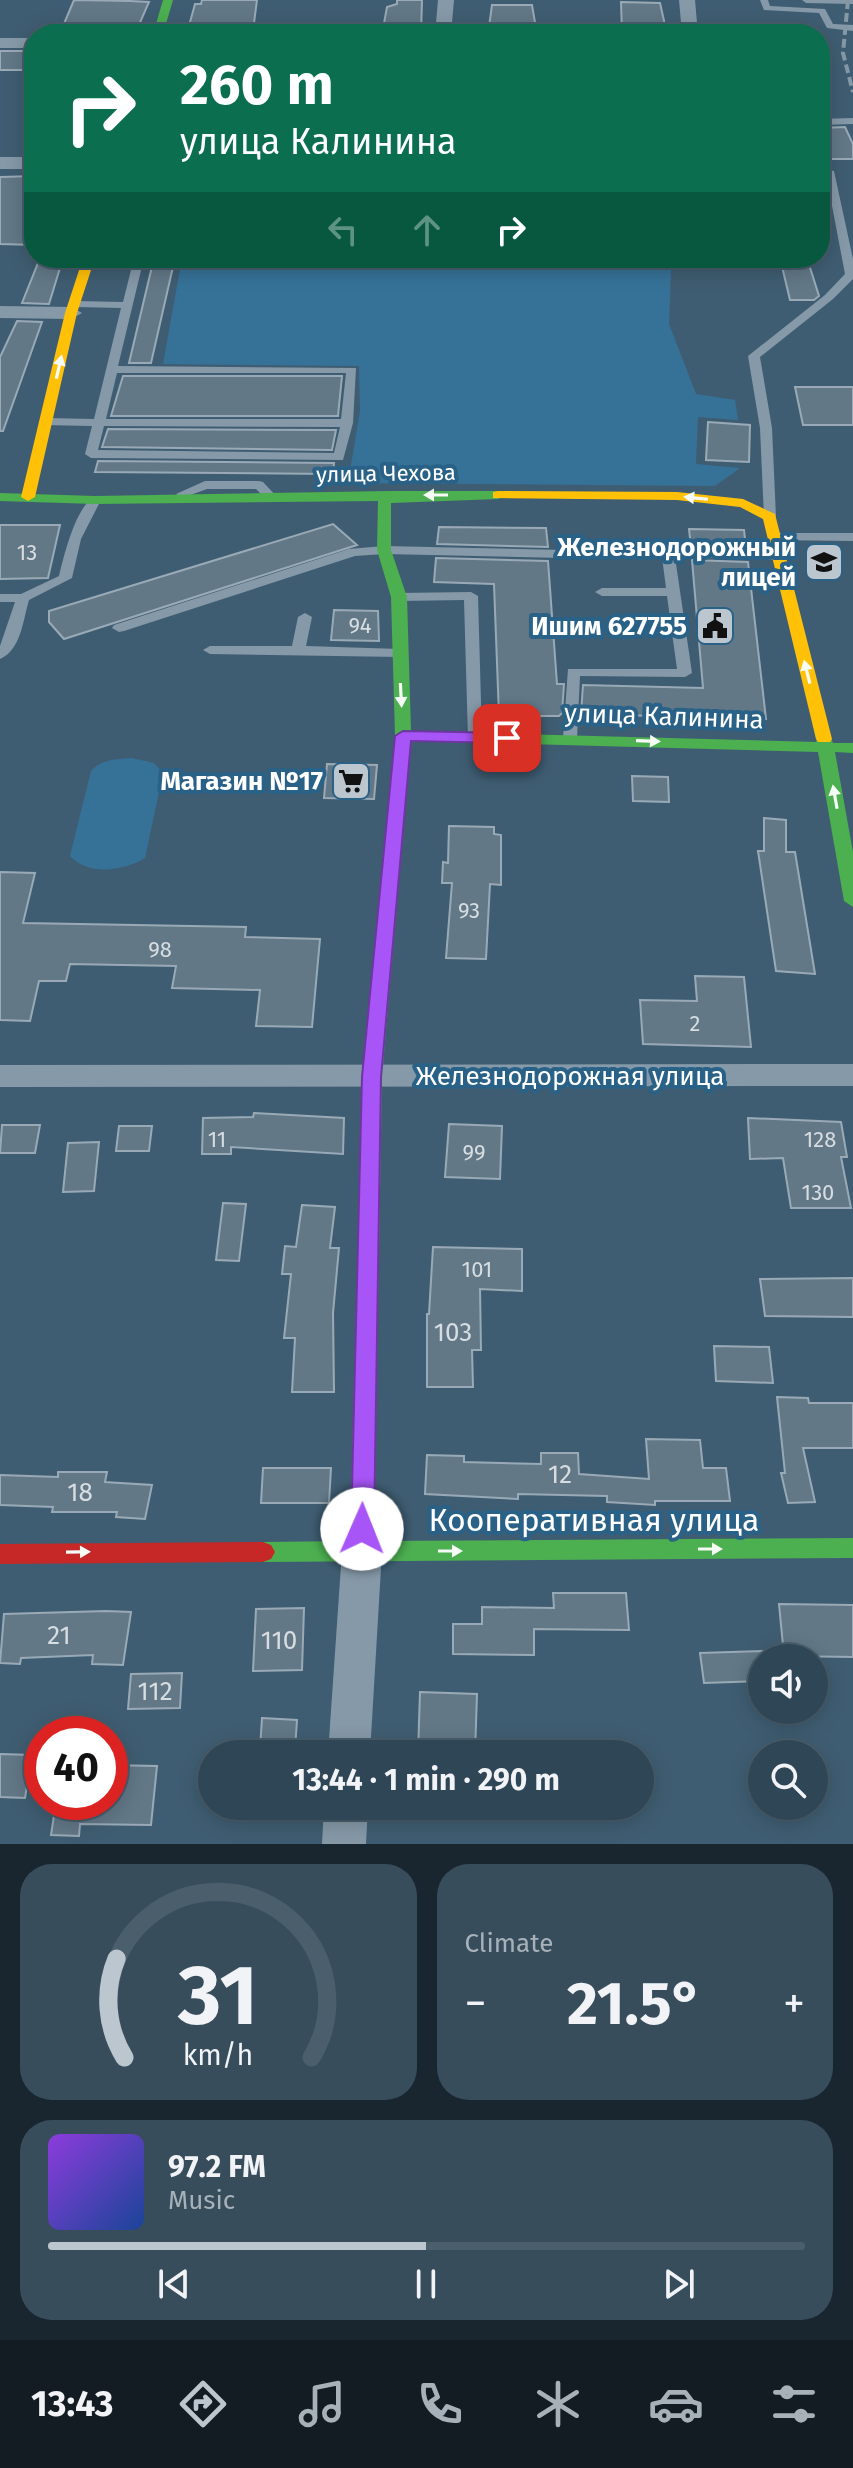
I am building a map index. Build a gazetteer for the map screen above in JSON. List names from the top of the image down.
{
  "streets": {
    "street": [
      "улица Чехова",
      "улица Калинина",
      "Железнодорожная улица",
      "Кооперативная улица"
    ]
  },
  "one_way": ["улица Чехова", "улица Калинина", "Кооперативная улица"],
  "places": {
    "school or university": ["Железнодорожный лицей"],
    "public building": ["Ишим 627755"],
    "supermarket": ["Магазин №17"]
  },
  "house_numbers": [
    "13",
    "94",
    "93",
    "98",
    "2",
    "11",
    "128",
    "99",
    "130",
    "101",
    "103",
    "12",
    "18",
    "21",
    "110",
    "112"
  ],
  "page": {
    "turn": ["260 m", "улица Калинина"],
    "limit": "40",
    "trip": "13:44 · 1 min · 290 m",
    "tile": "Climate",
    "heat": ["−", "21.5°", "+"],
    "song": ["97.2 FM", "Music"],
    "tabs": "13:43",
    "gauge": ["31", "km/h"]
  }
}
